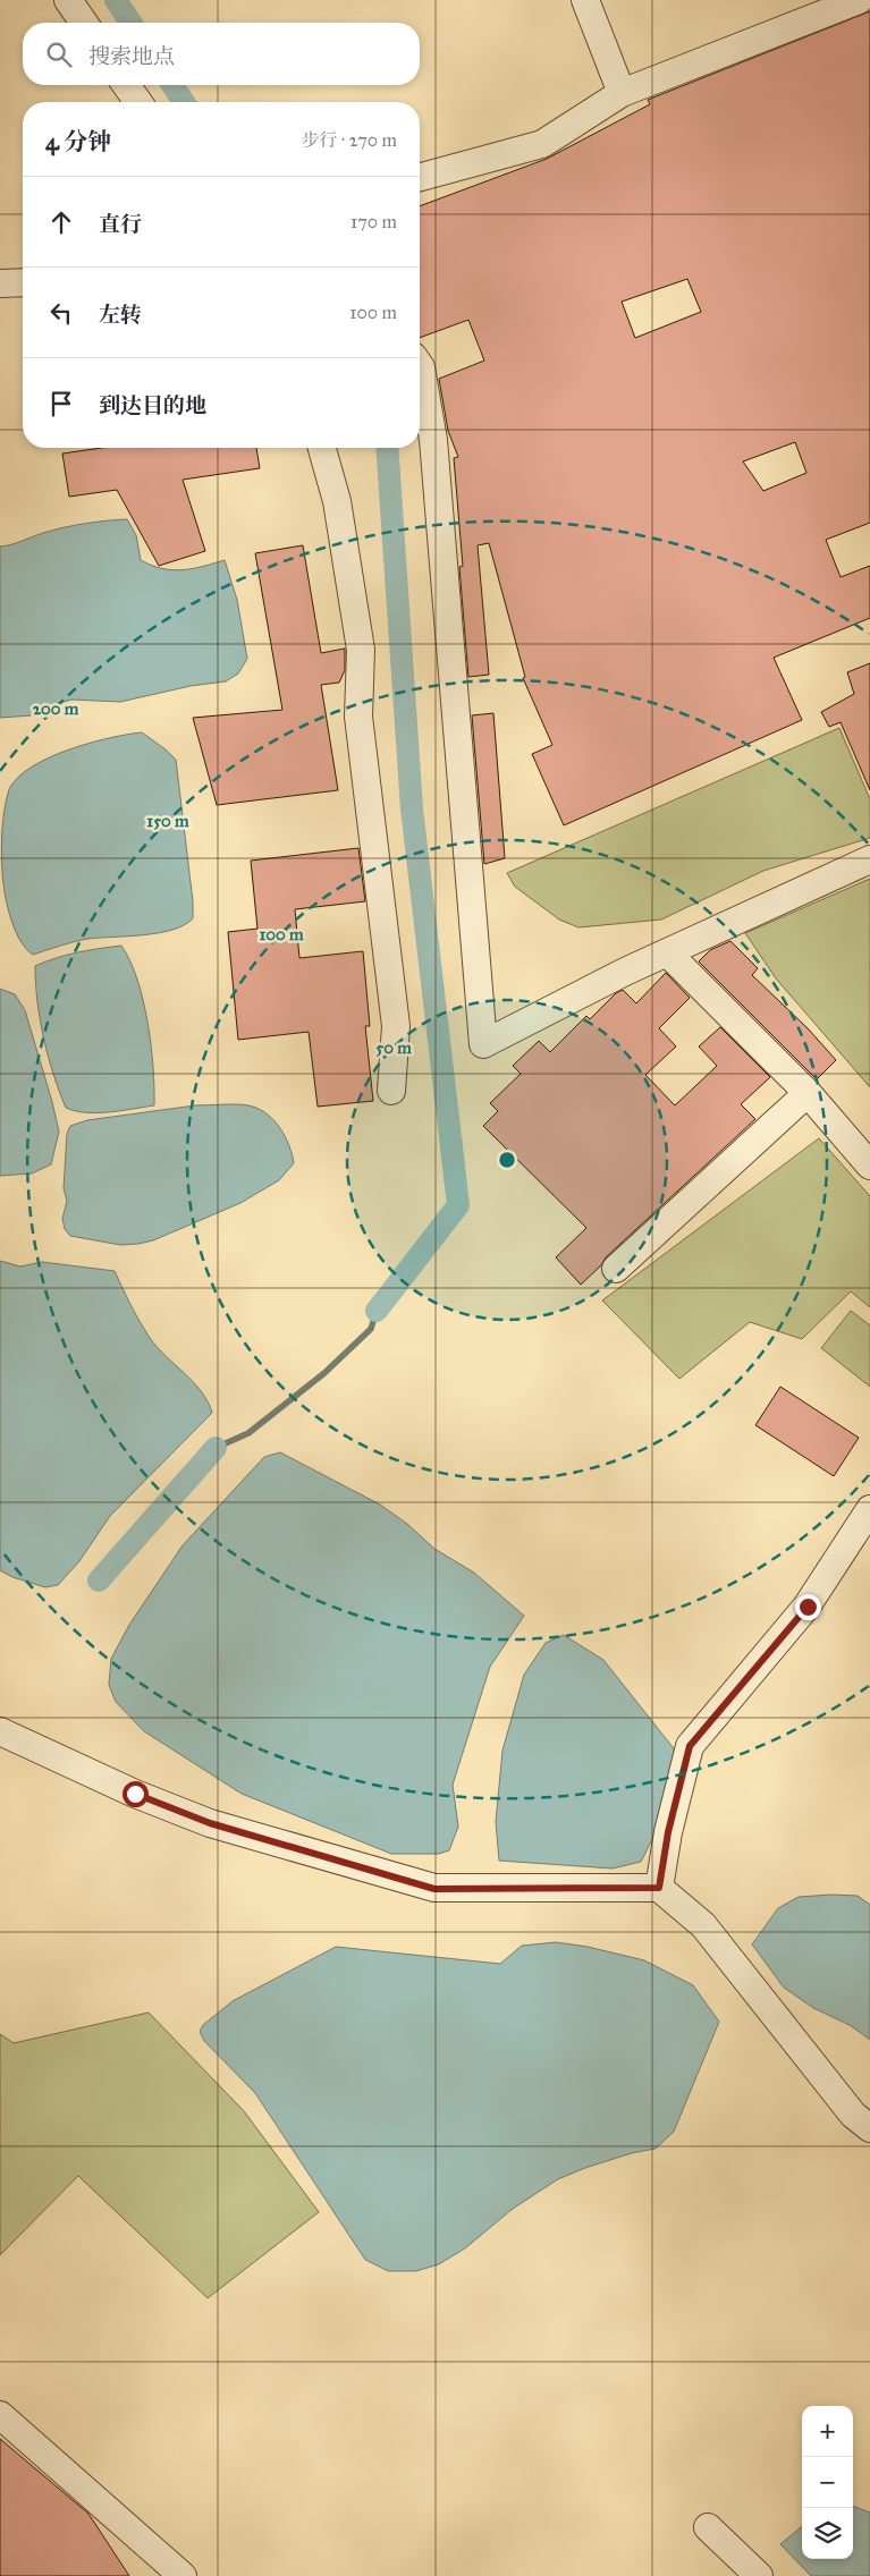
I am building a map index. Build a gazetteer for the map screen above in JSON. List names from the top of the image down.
{
  "page": {
    "search": "搜索地点",
    "heading": ["4 分钟", "步行 · 270 m"],
    "list": [
      ["直行", "170 m"],
      ["左转", "100 m"],
      "到达目的地"
    ],
    "map_buttons": ["+", "−"]
  },
  "rings": [
    "200 m",
    "150 m",
    "100 m",
    "50 m"
  ]
}
